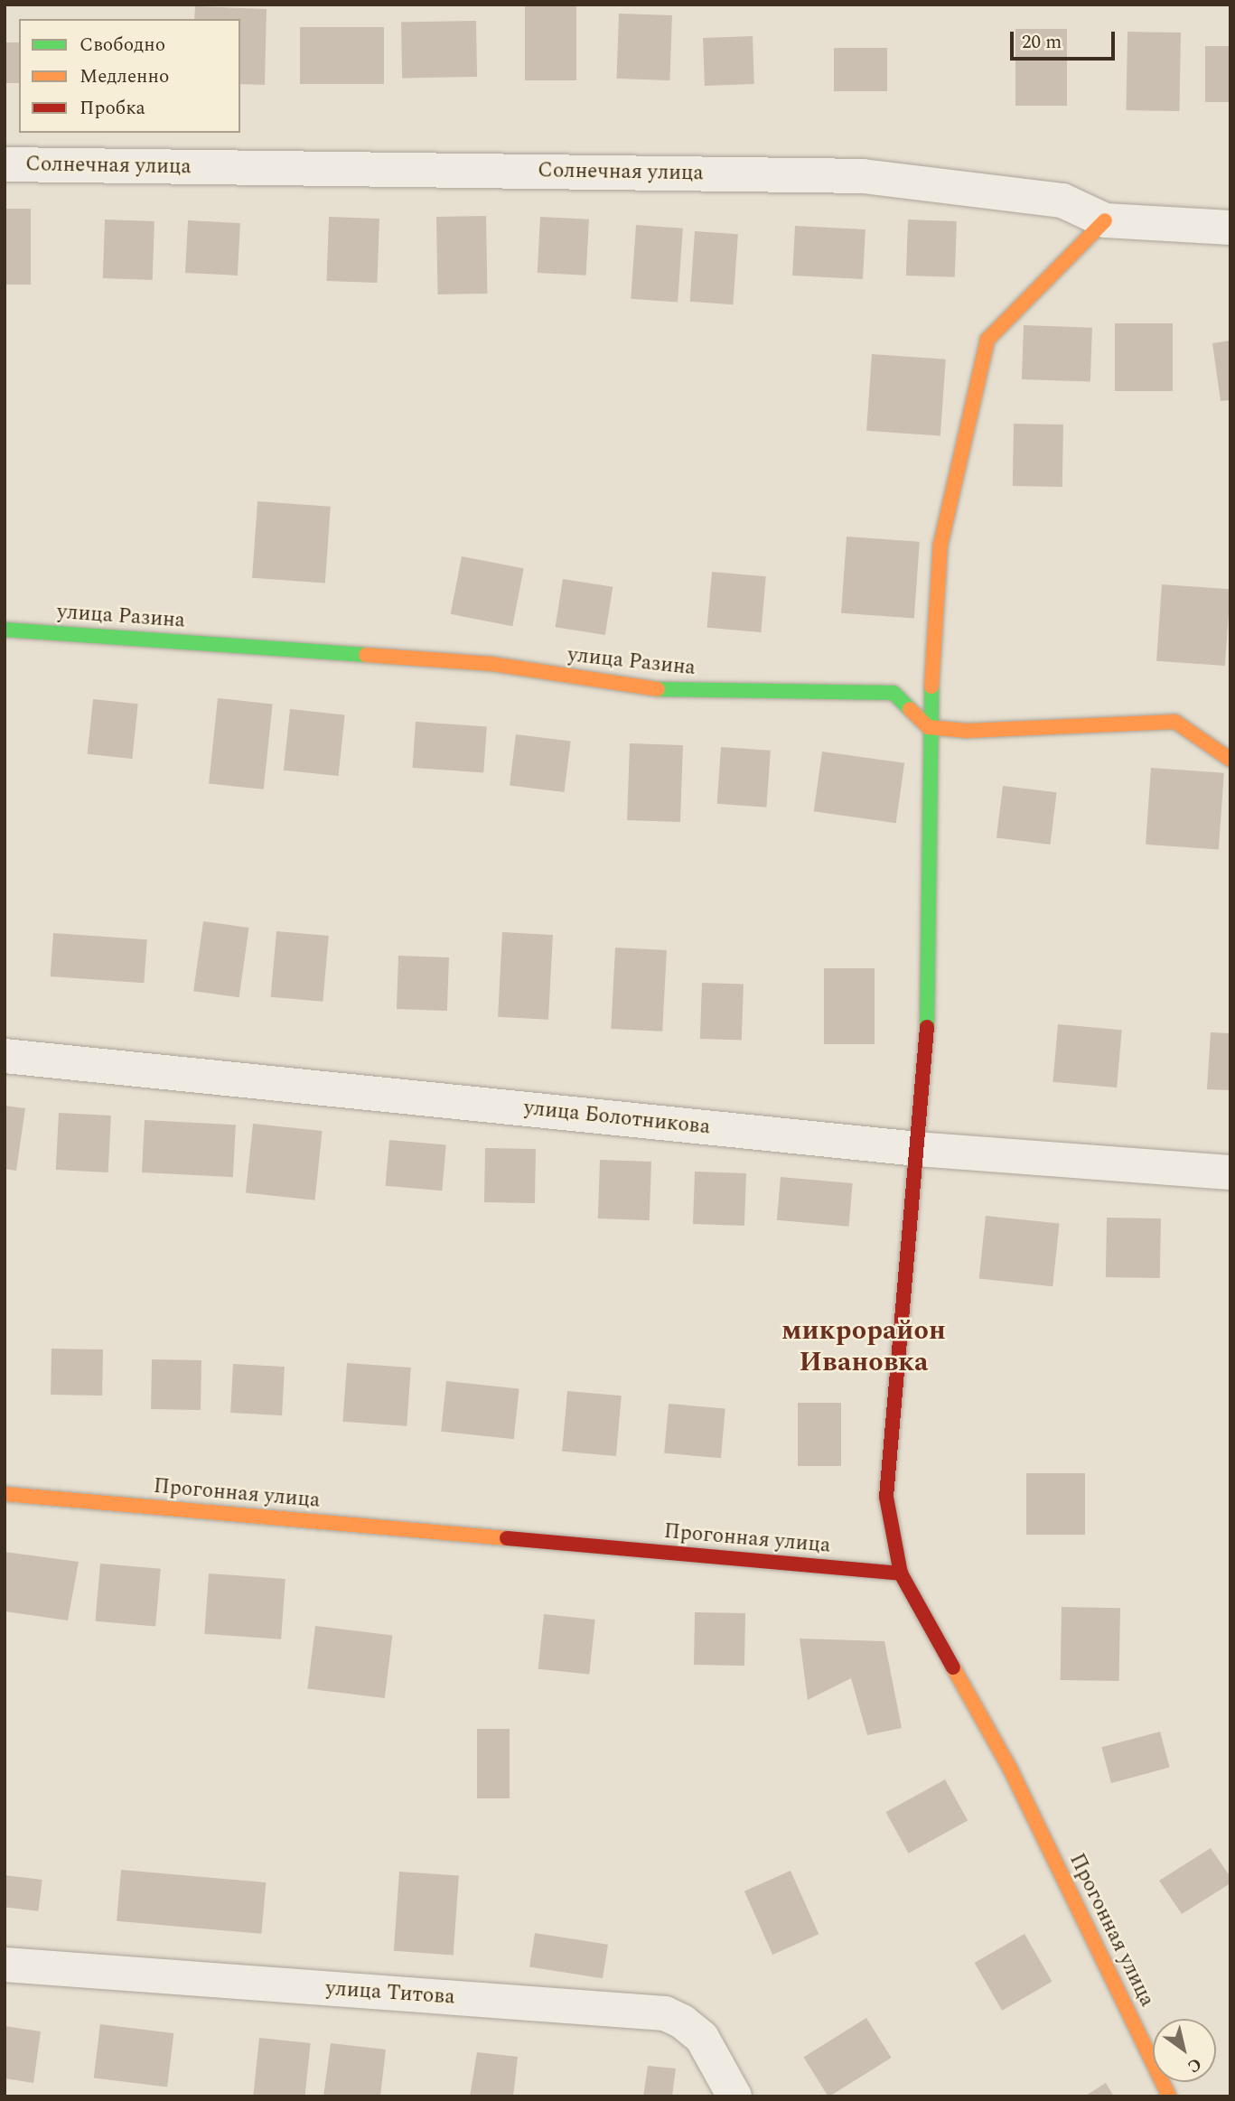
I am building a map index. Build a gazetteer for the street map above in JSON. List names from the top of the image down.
{
  "streets": {
    "street": [
      "Солнечная улица",
      "улица Разина",
      "улица Болотникова",
      "Прогонная улица",
      "улица Титова"
    ]
  },
  "districts": ["микрорайон Ивановка"],
  "legend": ["Свободно", "Медленно", "Пробка"],
  "scale_bar": "20 m",
  "north": "bottom right"
}
